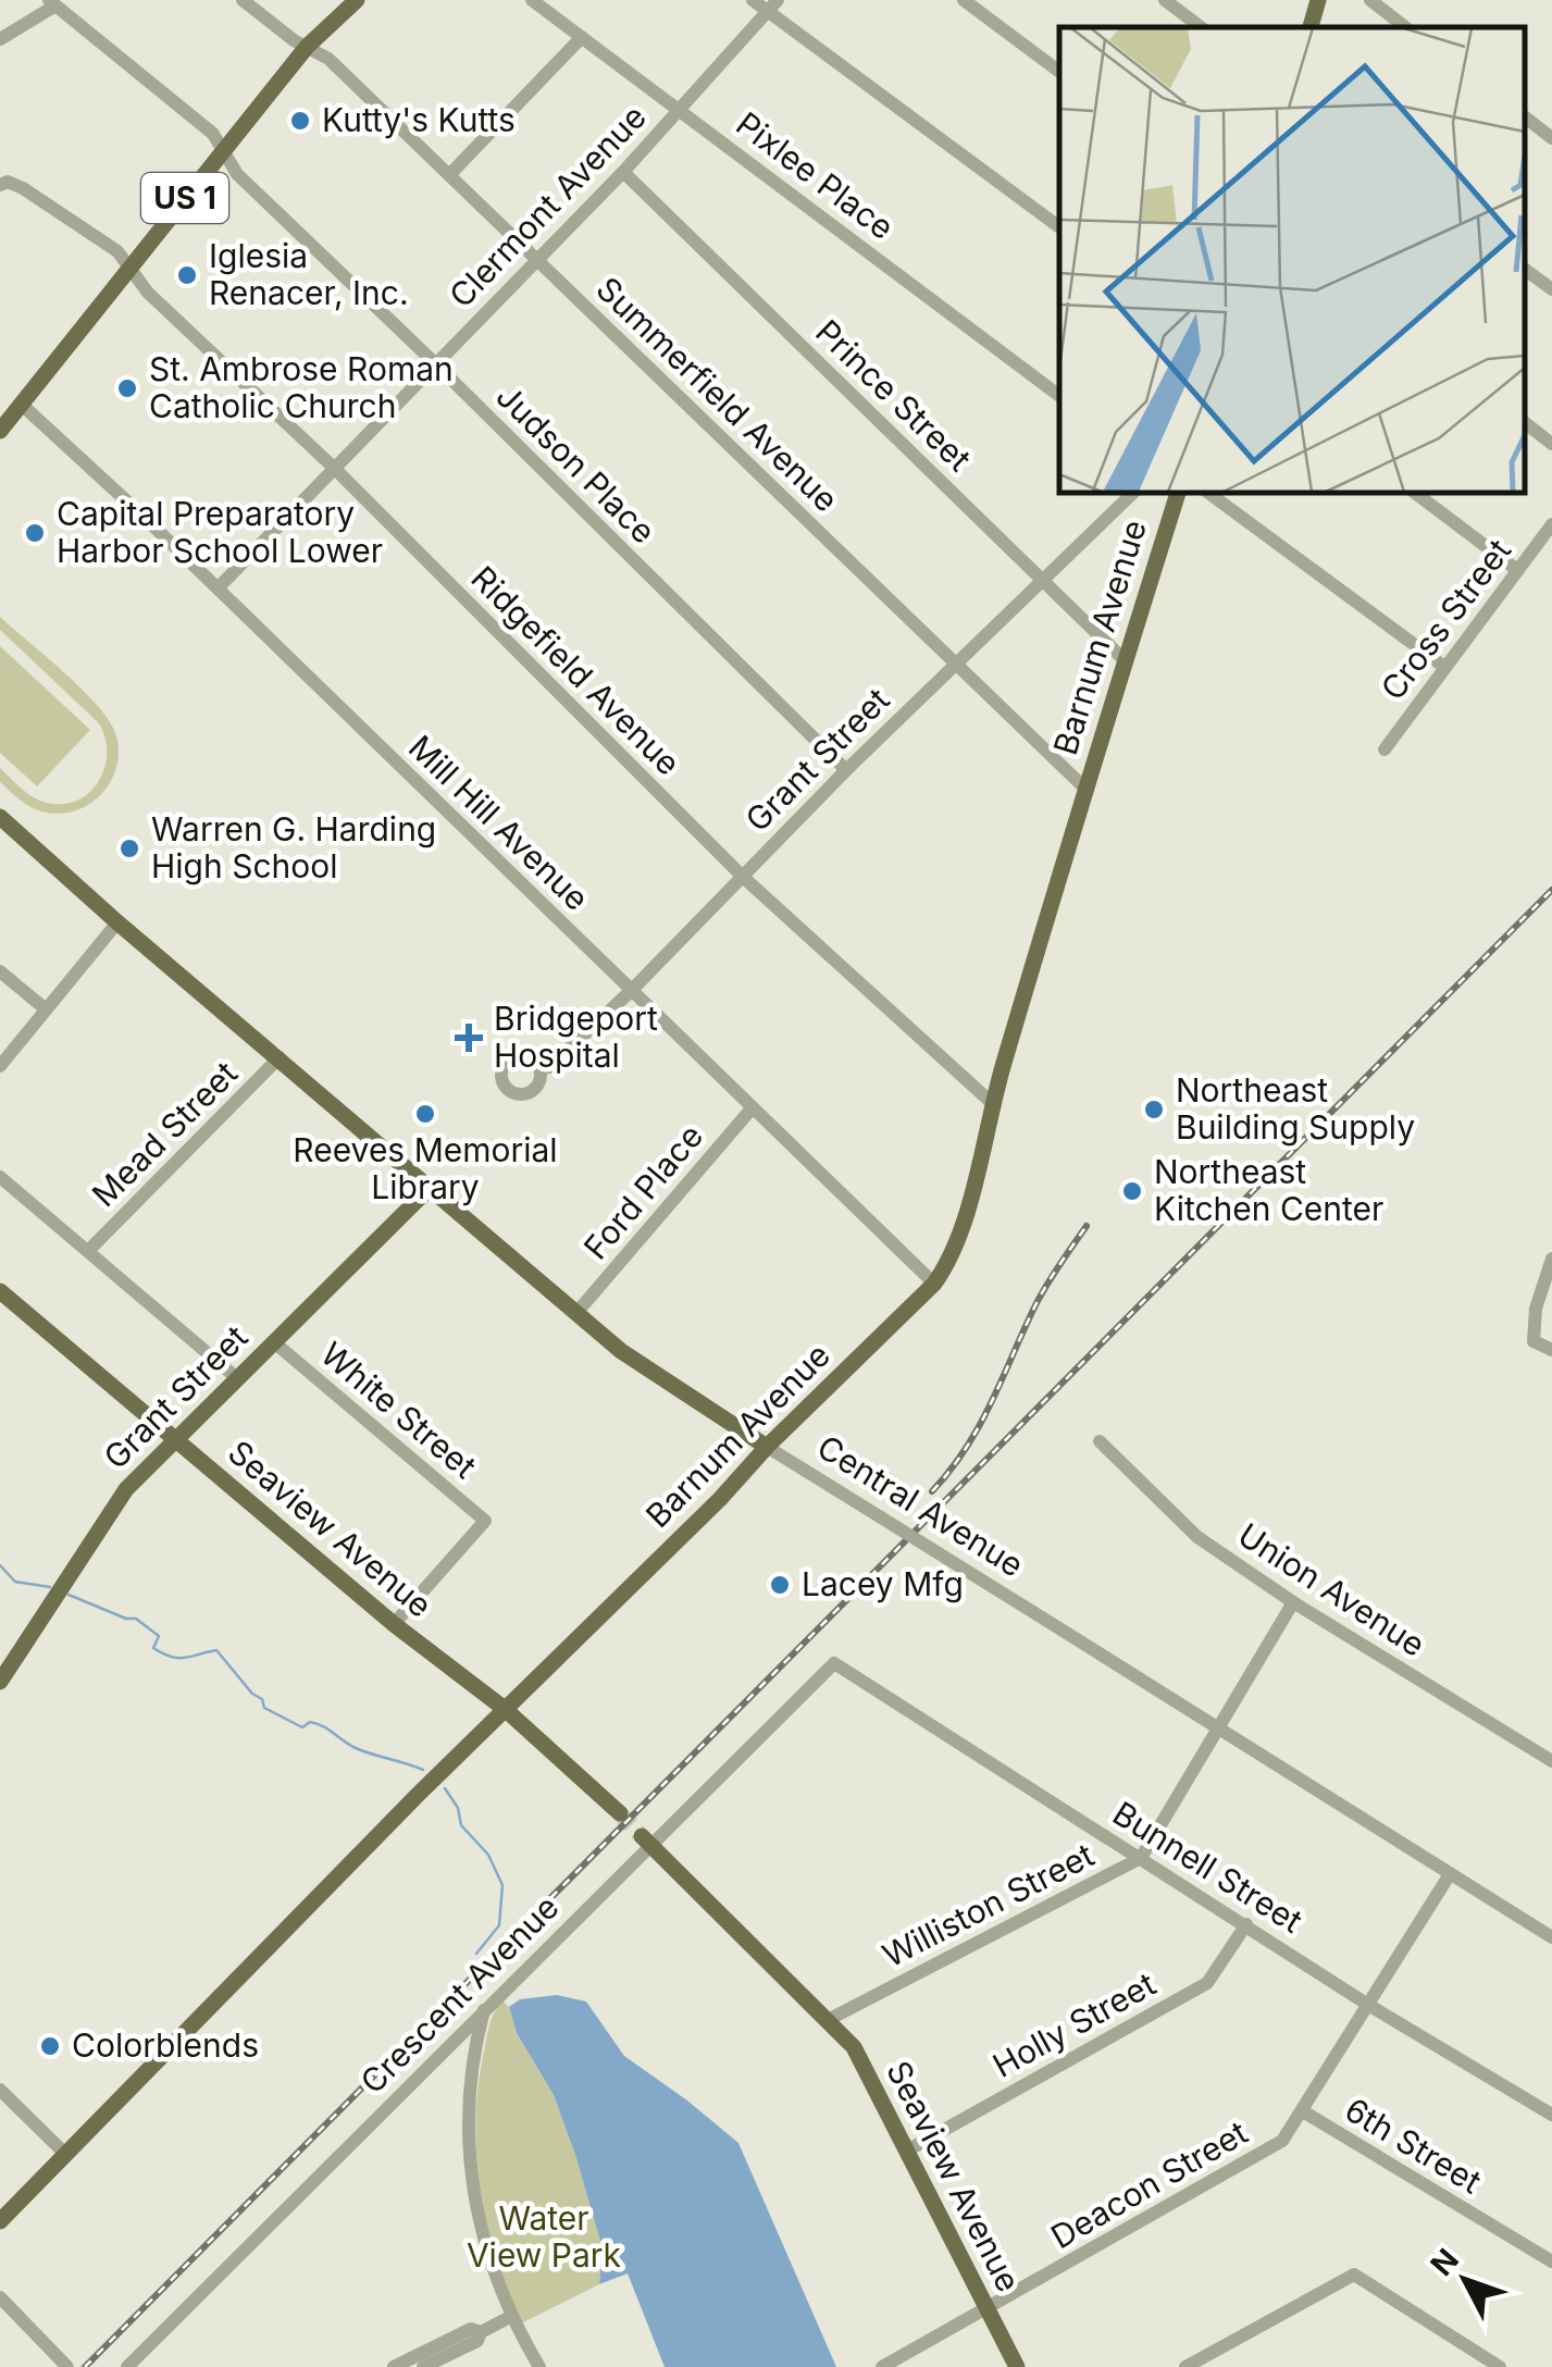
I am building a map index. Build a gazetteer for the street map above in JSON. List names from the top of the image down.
{
  "streets": {
    "main road": [
      "US 1",
      "Barnum Avenue",
      "Grant Street",
      "Central Avenue",
      "Seaview Avenue"
    ],
    "street": [
      "Pixlee Place",
      "Clermont Avenue",
      "Summerfield Avenue",
      "Prince Street",
      "Judson Place",
      "Cross Street",
      "Ridgefield Avenue",
      "Mill Hill Avenue",
      "Mead Street",
      "Ford Place",
      "White Street",
      "Union Avenue",
      "Bunnell Street",
      "Williston Street",
      "Crescent Avenue",
      "Holly Street",
      "6th Street",
      "Deacon Street"
    ]
  },
  "crossings": [
    ["Pixlee Place", "Clermont Avenue"],
    ["US 1", "Summerfield Avenue"],
    ["US 1", "Judson Place"],
    ["US 1", "Ridgefield Avenue"],
    ["US 1", "Mill Hill Avenue"],
    ["Clermont Avenue", "Summerfield Avenue"],
    ["Clermont Avenue", "Prince Street"],
    ["Clermont Avenue", "Judson Place"],
    ["Clermont Avenue", "Ridgefield Avenue"],
    ["Clermont Avenue", "Mill Hill Avenue"],
    ["Summerfield Avenue", "Barnum Avenue"],
    ["Summerfield Avenue", "Grant Street"],
    ["Prince Street", "Barnum Avenue"],
    ["Prince Street", "Grant Street"],
    ["Judson Place", "Grant Street"],
    ["Barnum Avenue", "Ridgefield Avenue"],
    ["Barnum Avenue", "Mill Hill Avenue"],
    ["Barnum Avenue", "Central Avenue"],
    ["Barnum Avenue", "Seaview Avenue"],
    ["Ridgefield Avenue", "Grant Street"],
    ["Grant Street", "Mill Hill Avenue"],
    ["Grant Street", "White Street"],
    ["Grant Street", "Central Avenue"],
    ["Grant Street", "Seaview Avenue"],
    ["Mill Hill Avenue", "Ford Place"],
    ["Mead Street", "Central Avenue"],
    ["Ford Place", "Central Avenue"],
    ["White Street", "Seaview Avenue"],
    ["Central Avenue", "Williston Street"],
    ["Central Avenue", "Deacon Street"],
    ["Seaview Avenue", "Williston Street"],
    ["Seaview Avenue", "Crescent Avenue"],
    ["Seaview Avenue", "Holly Street"],
    ["Seaview Avenue", "Deacon Street"],
    ["Union Avenue", "Williston Street"],
    ["Bunnell Street", "Williston Street"],
    ["Bunnell Street", "Crescent Avenue"],
    ["Bunnell Street", "Holly Street"],
    ["Bunnell Street", "Deacon Street"],
    ["6th Street", "Deacon Street"]
  ],
  "parks": ["Water View Park"],
  "places": {
    "other": [
      "Kutty's Kutts",
      "Iglesia Renacer, Inc.",
      "St. Ambrose Roman Catholic Church",
      "Capital Preparatory Harbor School Lower",
      "Warren G. Harding High School",
      "Northeast Building Supply",
      "Reeves Memorial Library",
      "Northeast Kitchen Center",
      "Lacey Mfg",
      "Colorblends"
    ],
    "health": ["Bridgeport Hospital"]
  },
  "north": "top left"
}
